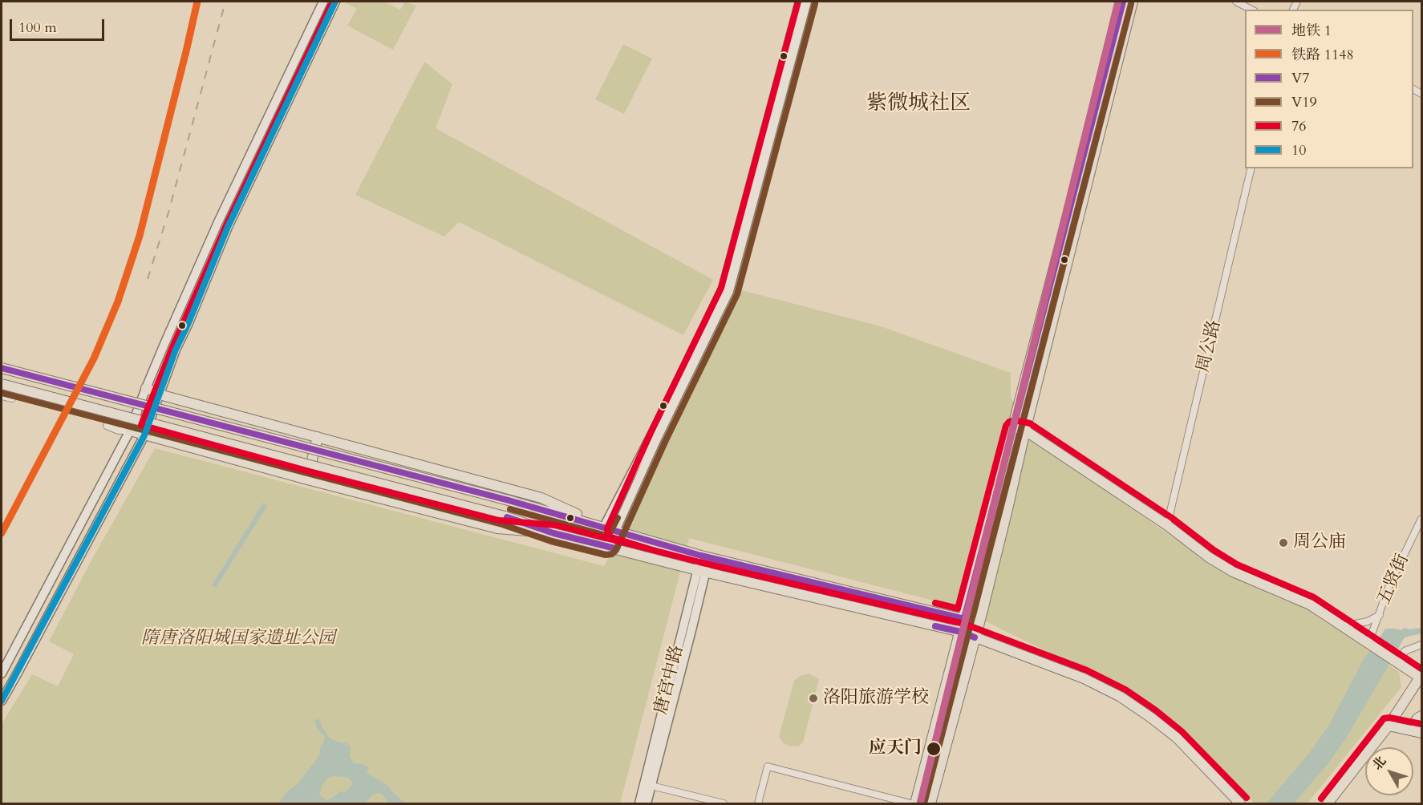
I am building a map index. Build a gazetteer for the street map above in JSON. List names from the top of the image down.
{
  "streets": {
    "main road": ["唐宫中路"],
    "street": ["周公路", "五贤街"]
  },
  "districts": ["紫微城社区"],
  "parks": ["隋唐洛阳城国家遗址公园"],
  "places": ["周公庙", "洛阳旅游学校", "应天门"],
  "lines": [
    "metro line 1",
    "rail line 1148",
    "transit line V7",
    "transit line 76",
    "transit line 10",
    "transit line V19"
  ],
  "legend": [
    "地铁 1",
    "铁路 1148",
    "V7",
    "V19",
    "76",
    "10"
  ],
  "scale_bar": "100 m",
  "north": "top left"
}
